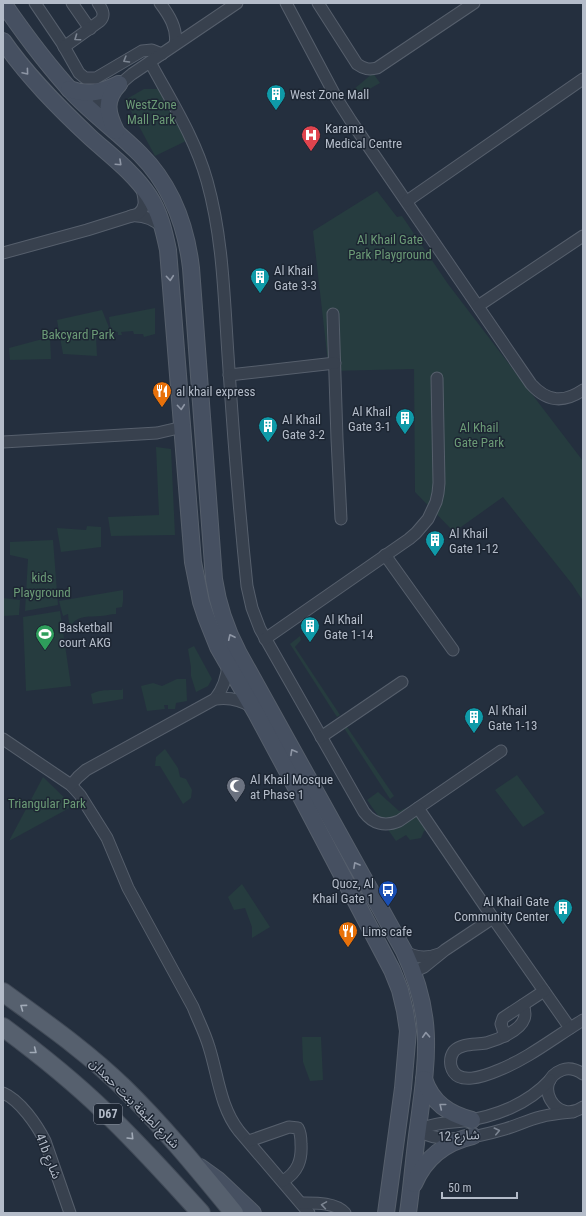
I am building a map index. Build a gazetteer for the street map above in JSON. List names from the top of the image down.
{
  "streets": {
    "main road": ["شارع لطيفة بنت حمدان", "D67"],
    "street": ["شارع 12", "41b شارع"]
  },
  "parks": [
    "WestZone Mall Park",
    "Al Khail Gate Park Playground",
    "Bakcyard Park",
    "Al Khail Gate Park",
    "kids Playground",
    "Triangular Park"
  ],
  "places": {
    "building": [
      "West Zone Mall",
      "Al Khail Gate 3-3",
      "Al Khail Gate 3-1",
      "Al Khail Gate 3-2",
      "Al Khail Gate 1-12",
      "Al Khail Gate 1-14",
      "Al Khail Gate 1-13",
      "Al Khail Gate Community Center"
    ],
    "hospital": ["Karama Medical Centre"],
    "restaurant": ["al khail express", "Lims cafe"],
    "sports": ["Basketball court AKG"],
    "mosque": ["Al Khail Mosque at Phase 1"],
    "bus stop": ["Quoz, Al Khail Gate 1"]
  },
  "scale_bar": "50 m"
}
